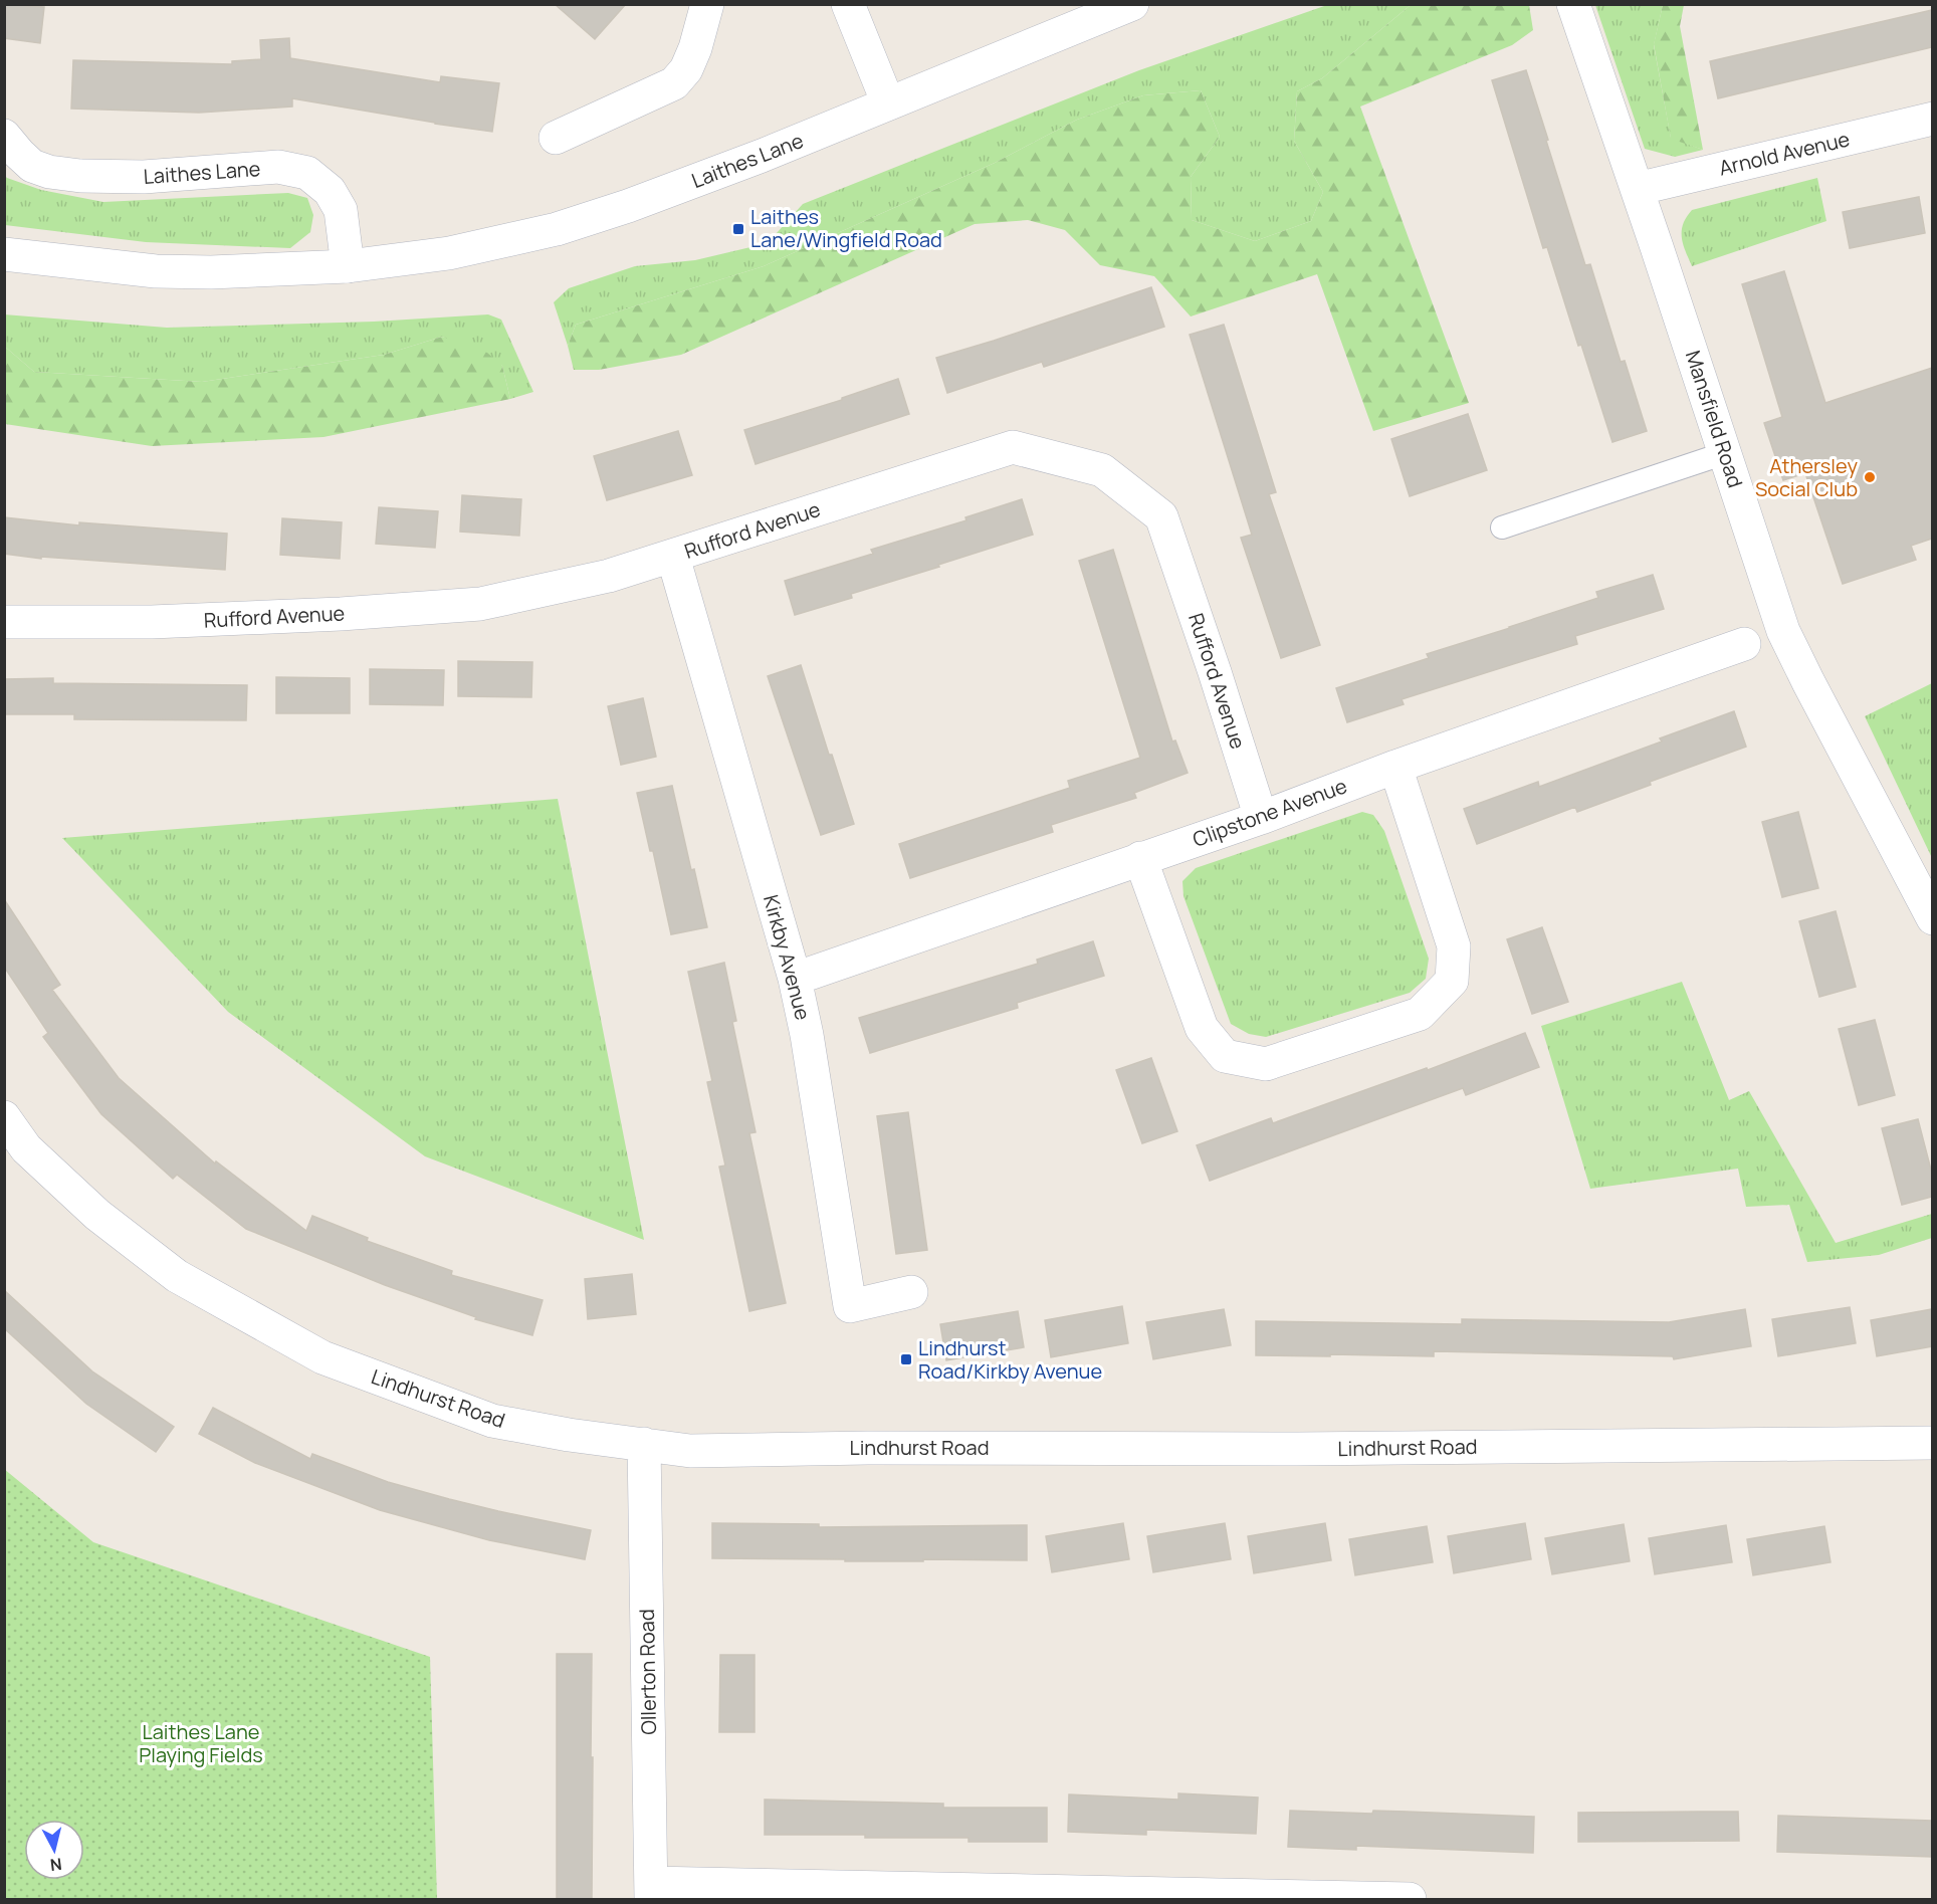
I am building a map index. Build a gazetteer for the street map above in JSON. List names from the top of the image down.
{
  "streets": {
    "street": [
      "Arnold Avenue",
      "Laithes Lane",
      "Mansfield Road",
      "Rufford Avenue",
      "Clipstone Avenue",
      "Kirkby Avenue",
      "Lindhurst Road",
      "Ollerton Road"
    ]
  },
  "crossings": [
    ["Arnold Avenue", "Mansfield Road"],
    ["Rufford Avenue", "Clipstone Avenue"],
    ["Rufford Avenue", "Kirkby Avenue"],
    ["Clipstone Avenue", "Kirkby Avenue"],
    ["Lindhurst Road", "Ollerton Road"]
  ],
  "parks": ["Laithes Lane Playing Fields"],
  "places": {
    "transit": ["Laithes Lane/Wingfield Road", "Lindhurst Road/Kirkby Avenue"],
    "other": ["Athersley Social Club"]
  },
  "north": "bottom"
}
